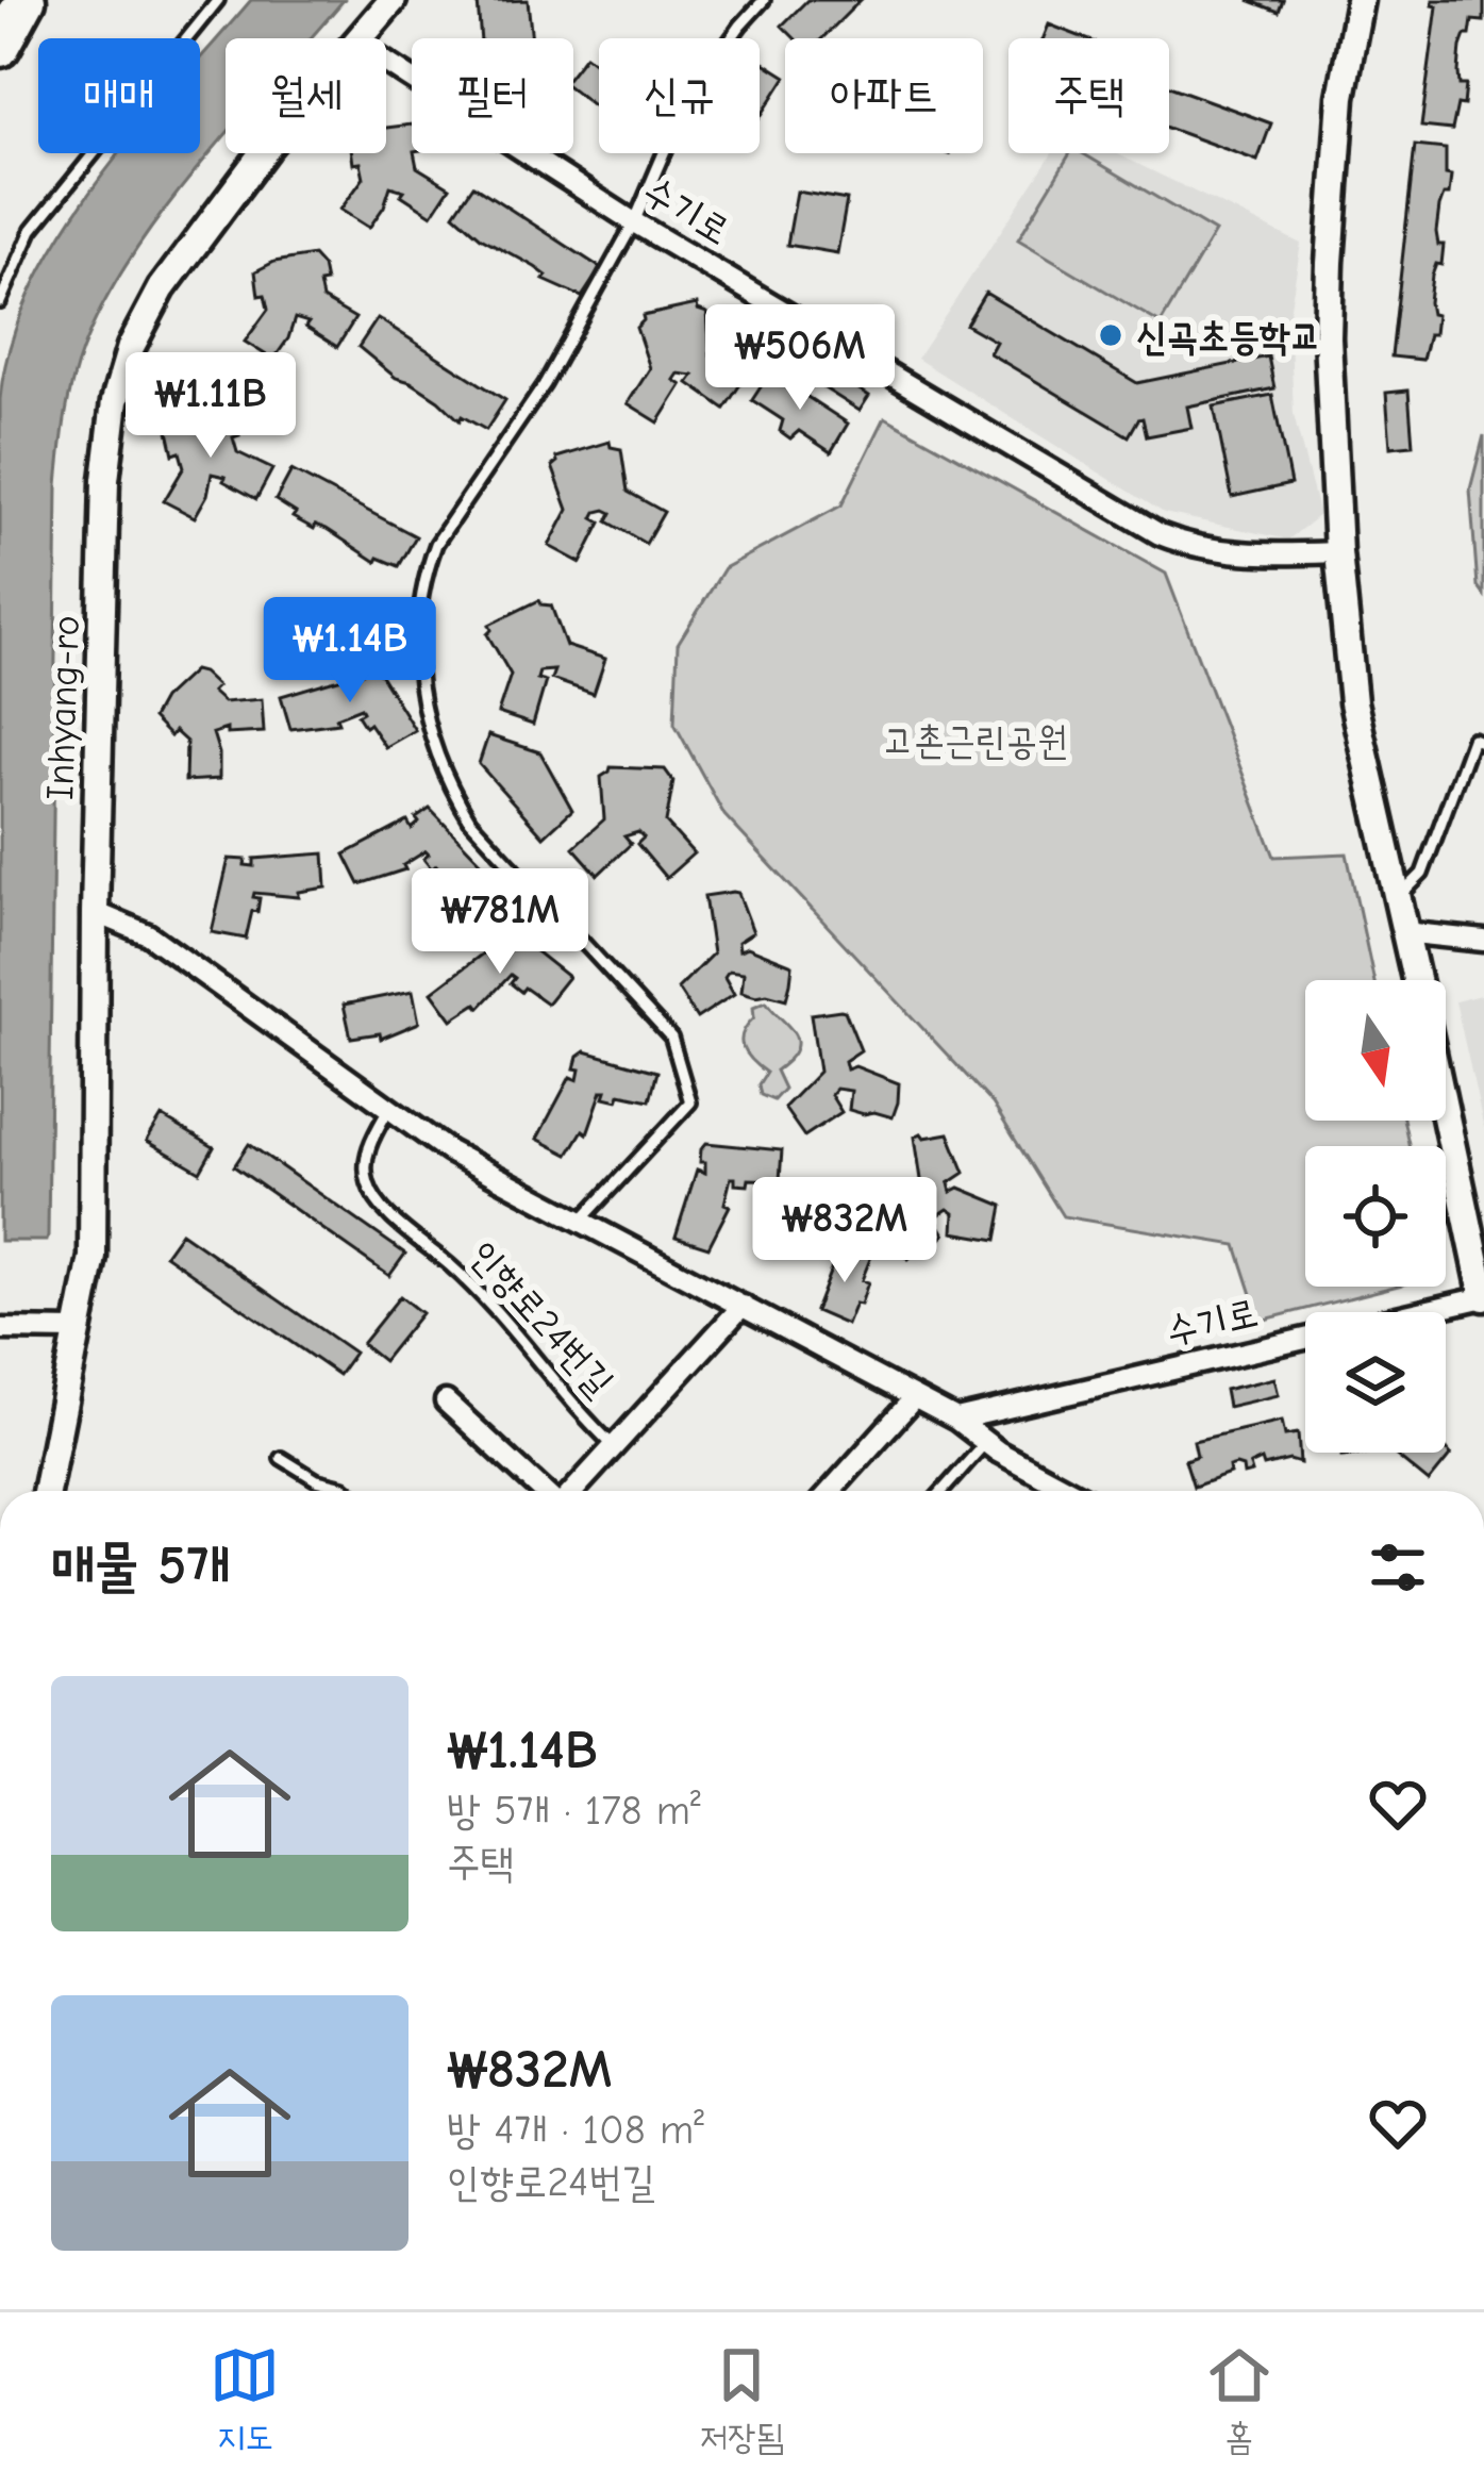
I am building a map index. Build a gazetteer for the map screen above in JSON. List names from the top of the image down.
{
  "streets": {
    "street": ["수기로", "Inhyang-ro", "인향로24번길"]
  },
  "crossings": [
    ["수기로", "인향로24번길"],
    ["Inhyang-ro", "인향로24번길"]
  ],
  "parks": ["고촌근린공원"],
  "places": ["신곡초등학교"],
  "north": "bottom",
  "page": {
    "chip": [
      "매매",
      "월세",
      "필터",
      "신규",
      "아파트",
      "주택"
    ],
    "price": [
      "₩506M",
      "₩1.11B",
      "₩1.14B",
      "₩781M",
      "₩832M"
    ],
    "heading": "매물 5개",
    "list": [
      {
        "name": "₩1.14B",
        "note": "방 5개 · 178 m² · 주택"
      },
      {
        "name": "₩832M",
        "note": "방 4개 · 108 m² · 인향로24번길"
      }
    ],
    "tabs": ["지도", "저장됨", "홈"]
  }
}
